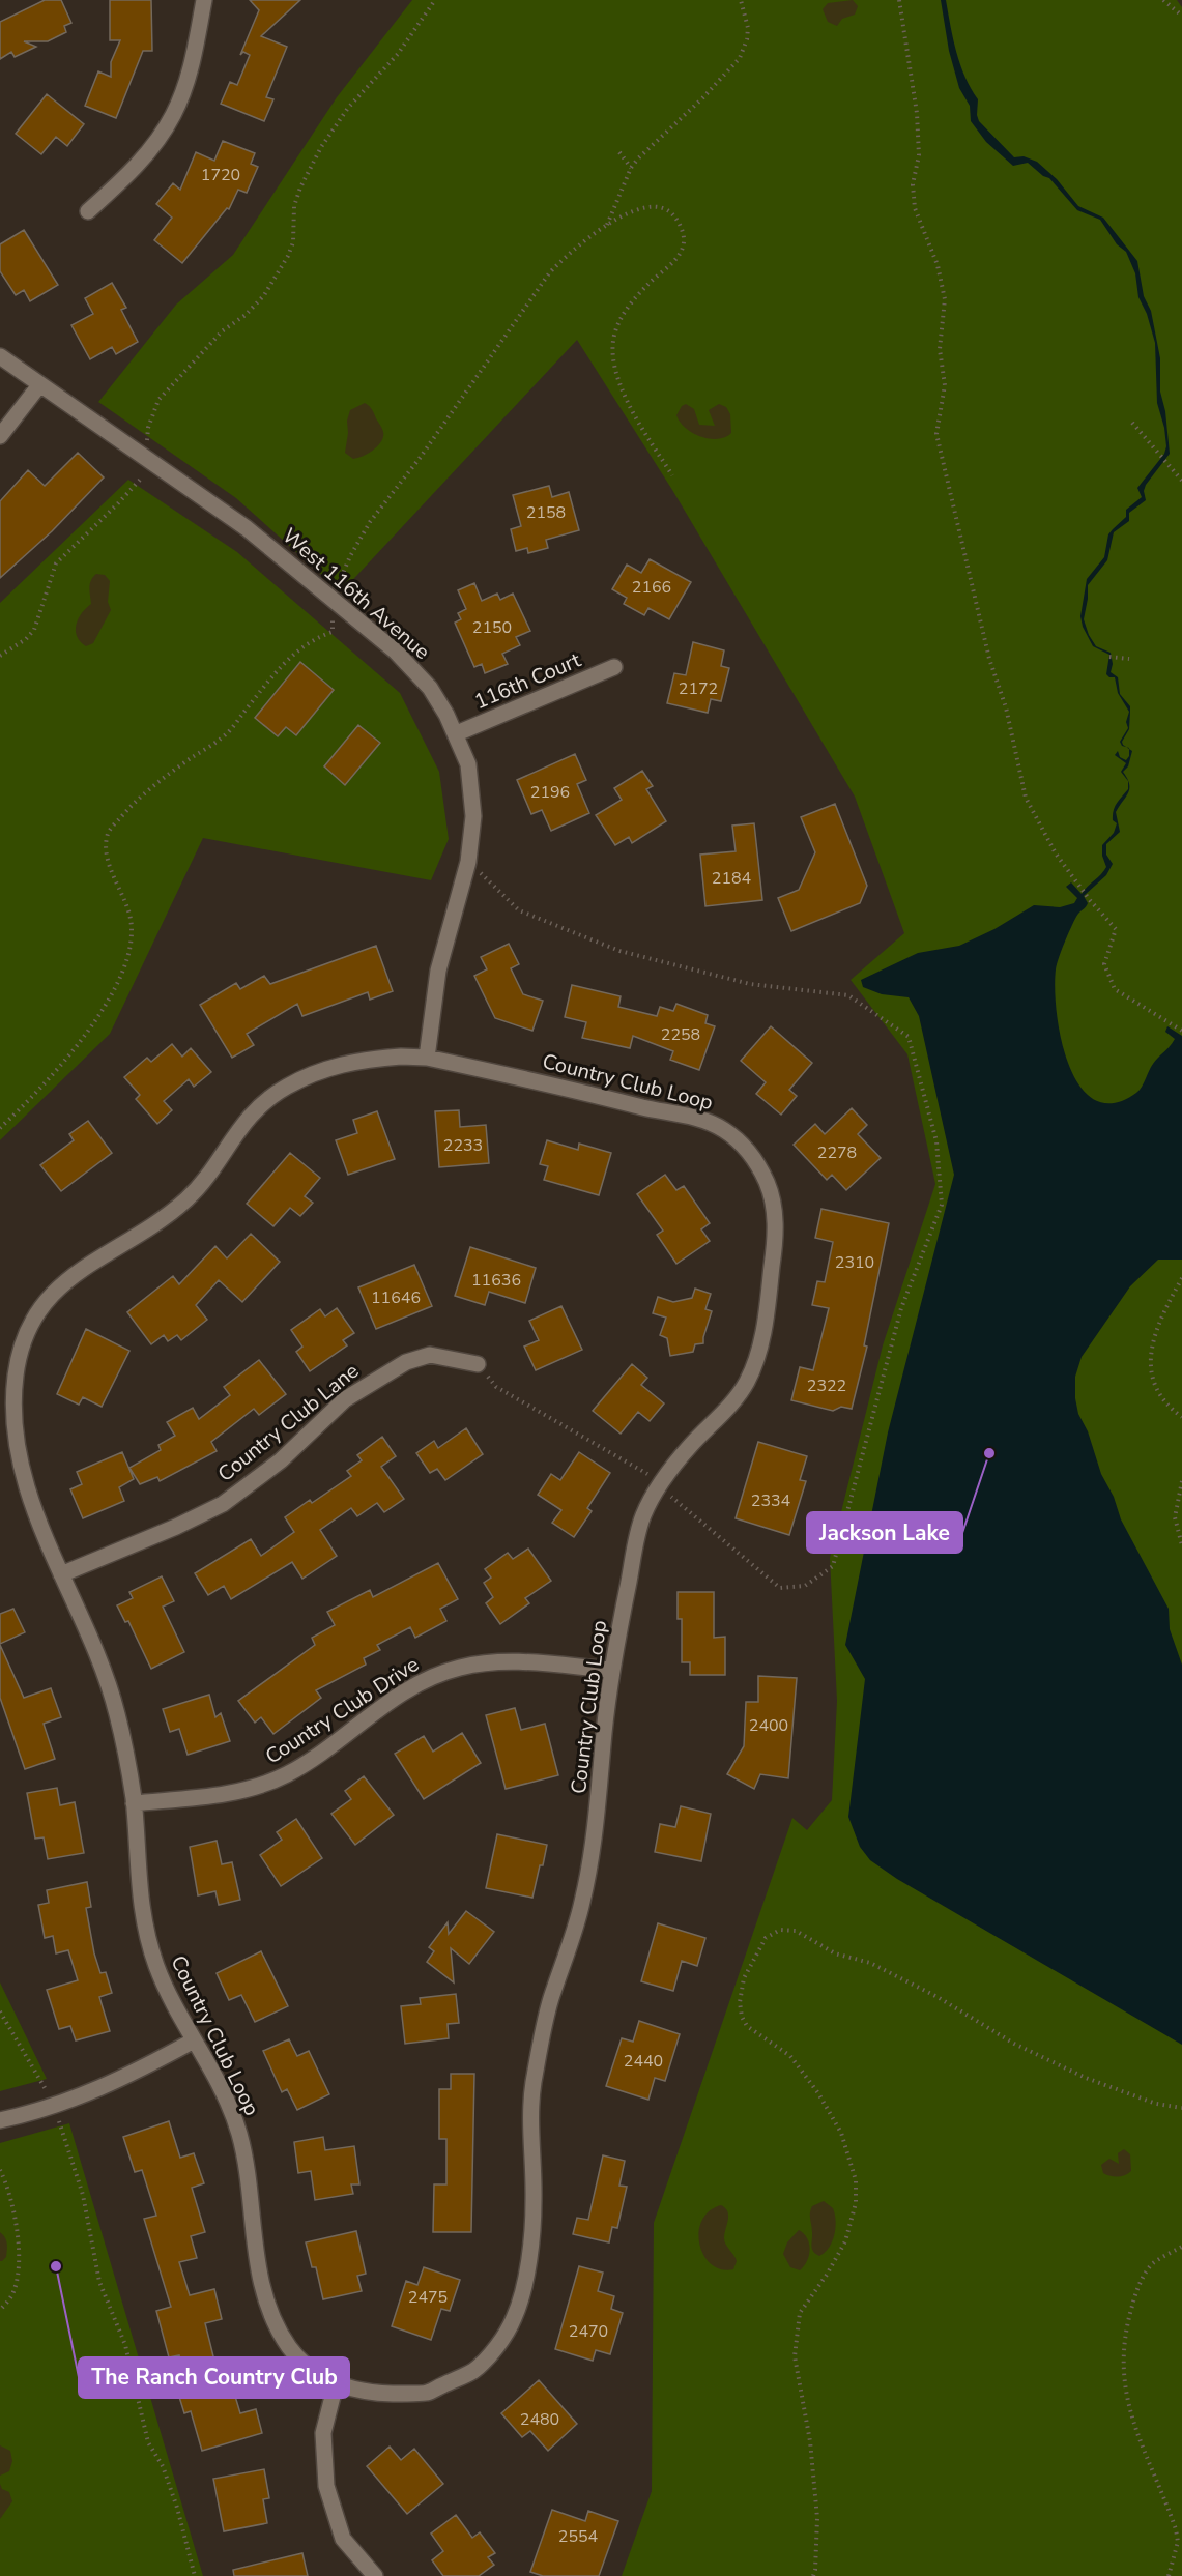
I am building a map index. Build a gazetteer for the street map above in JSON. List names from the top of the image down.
{
  "streets": {
    "street": [
      "West 116th Avenue",
      "116th Court",
      "Country Club Loop",
      "Country Club Lane",
      "Country Club Drive"
    ]
  },
  "crossings": [
    ["West 116th Avenue", "116th Court"],
    ["West 116th Avenue", "Country Club Loop"],
    ["Country Club Loop", "Country Club Lane"],
    ["Country Club Loop", "Country Club Drive"]
  ],
  "places": ["Jackson Lake", "The Ranch Country Club"],
  "house_numbers": [
    "1720",
    "2158",
    "2166",
    "2150",
    "2172",
    "2196",
    "2184",
    "2258",
    "2233",
    "2278",
    "2310",
    "11636",
    "11646",
    "2322",
    "2334",
    "2400",
    "2440",
    "2475",
    "2470",
    "2480",
    "2554"
  ]
}
